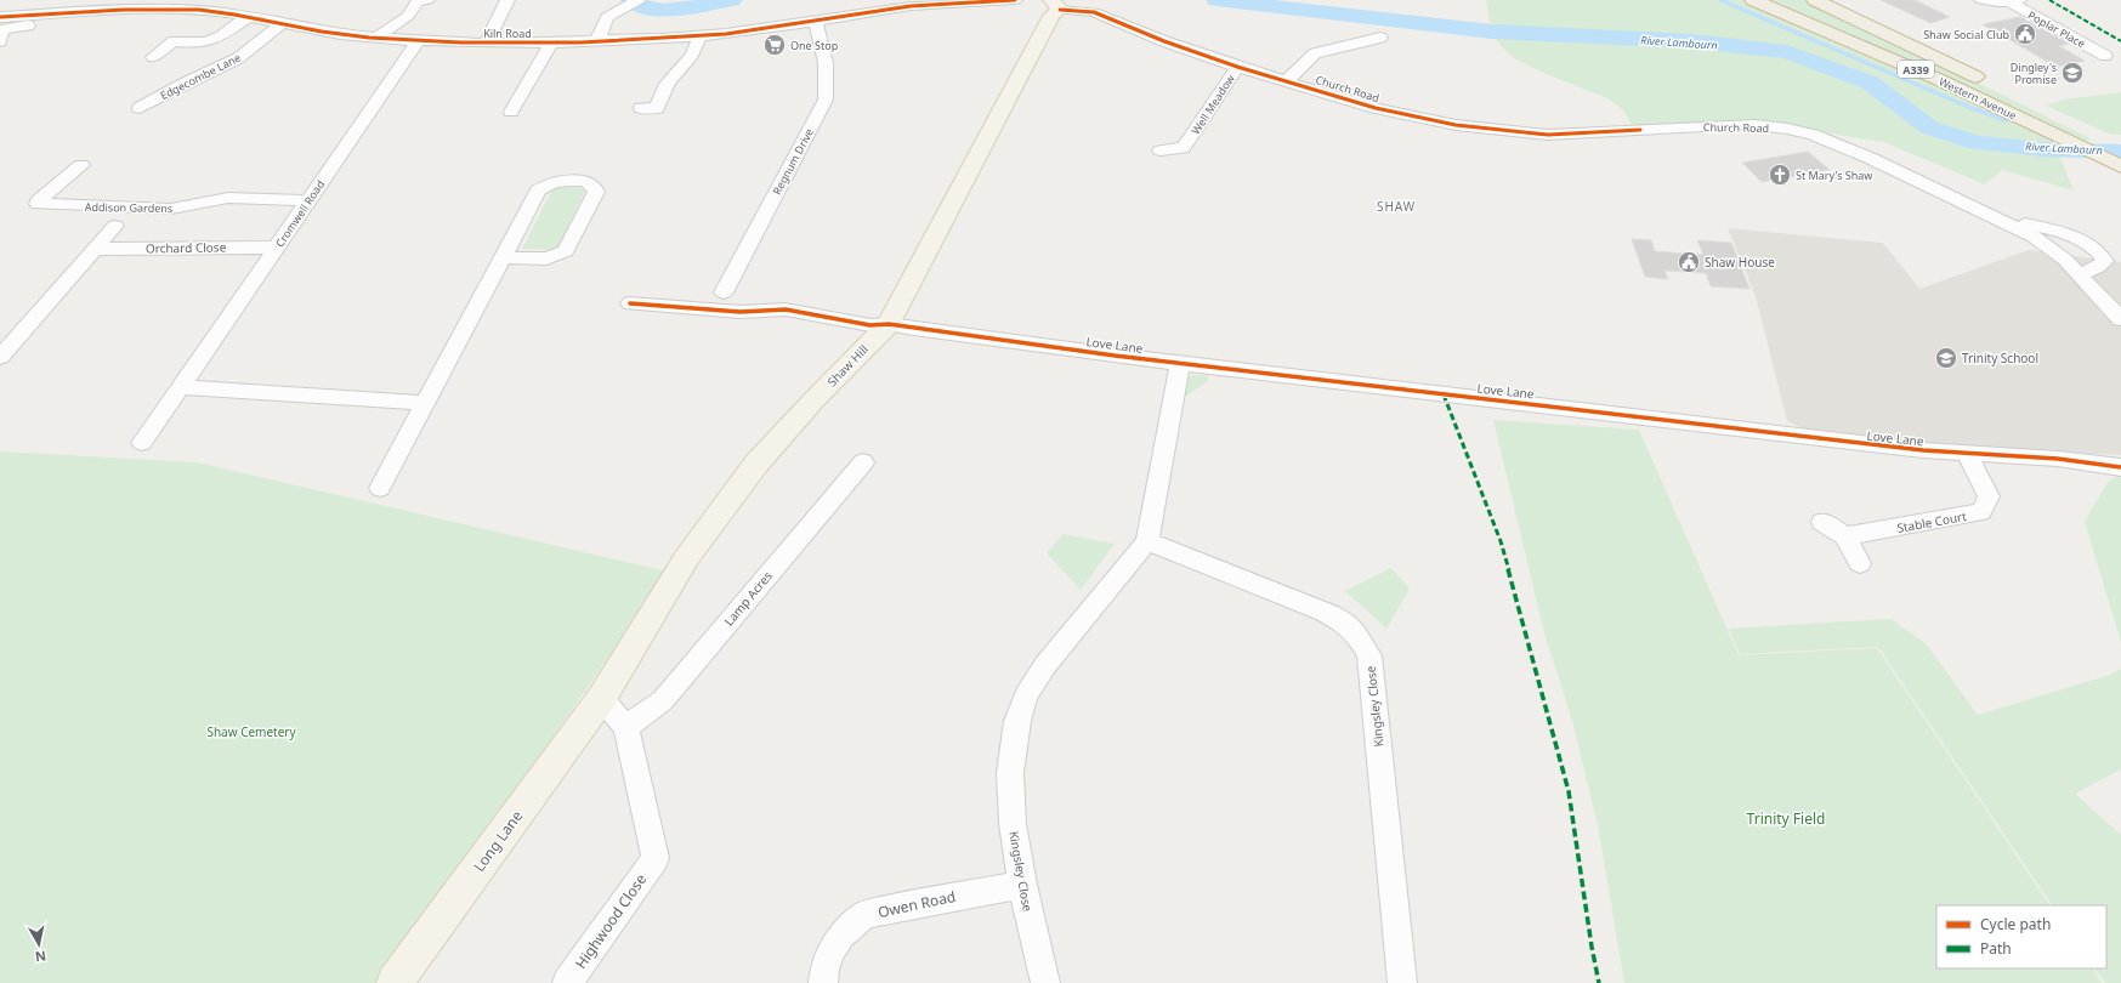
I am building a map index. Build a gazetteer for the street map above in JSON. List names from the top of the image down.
{
  "streets": {
    "highway": ["A339", "Western Avenue"],
    "main road": ["Shaw Hill", "Long Lane"],
    "street": [
      "Poplar Place",
      "Kiln Road",
      "Edgecombe Lane",
      "Church Road",
      "Well Meadow",
      "Regnum Drive",
      "Addison Gardens",
      "Cromwell Road",
      "Orchard Close",
      "Love Lane",
      "Stable Court",
      "Lamp Acres",
      "Kingsley Close",
      "Owen Road",
      "Highwood Close"
    ]
  },
  "crossings": [
    ["Kiln Road", "Edgecombe Lane"],
    ["Kiln Road", "Regnum Drive"],
    ["Kiln Road", "Cromwell Road"],
    ["Church Road", "Well Meadow"],
    ["Church Road", "Shaw Hill"],
    ["Addison Gardens", "Cromwell Road"],
    ["Cromwell Road", "Orchard Close"],
    ["Love Lane", "Shaw Hill"],
    ["Love Lane", "Stable Court"],
    ["Love Lane", "Kingsley Close"],
    ["Shaw Hill", "Long Lane"],
    ["Lamp Acres", "Highwood Close"],
    ["Kingsley Close", "Owen Road"]
  ],
  "districts": ["SHAW"],
  "water": ["River Lambourn"],
  "parks": ["Shaw Cemetery", "Trinity Field"],
  "places": {
    "public building": ["Shaw Social Club", "Shaw House"],
    "supermarket": ["One Stop"],
    "school or university": ["Dingley's Promise", "Trinity School"],
    "church": ["St Mary's Shaw"]
  },
  "legend": ["Cycle path", "Path"],
  "north": "bottom"
}
